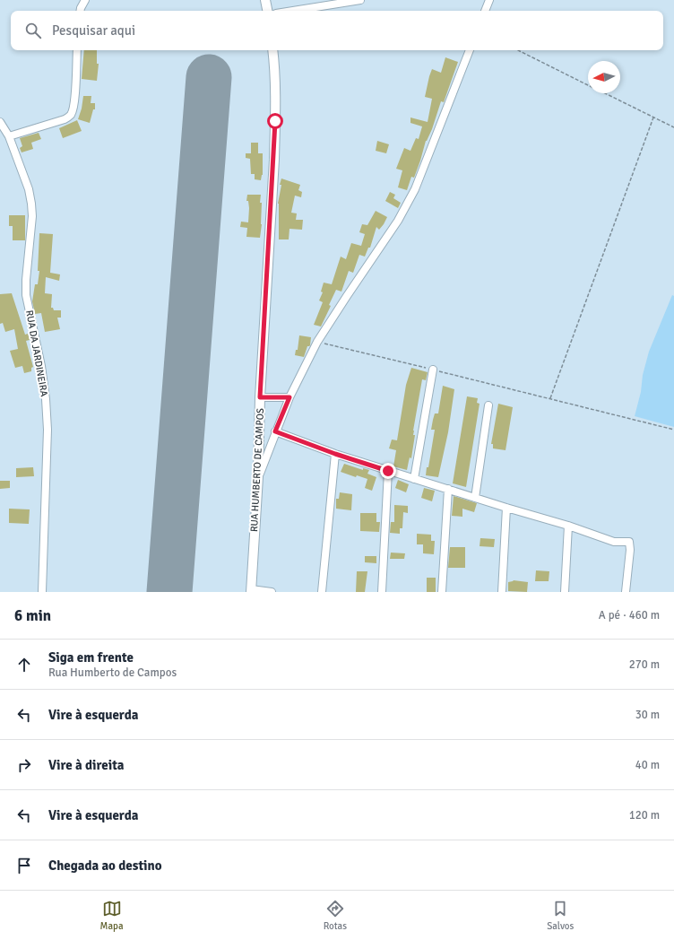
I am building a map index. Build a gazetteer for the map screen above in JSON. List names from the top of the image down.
{
  "streets": {
    "street": ["RUA DA JARDINEIRA", "RUA HUMBERTO DE CAMPOS"]
  },
  "north": "left",
  "page": {
    "search": "Pesquisar aqui",
    "heading": ["6 min", "A pé · 460 m"],
    "list": [
      ["Siga em frente", "Rua Humberto de Campos", "270 m"],
      ["Vire à esquerda", "30 m"],
      ["Vire à direita", "40 m"],
      ["Vire à esquerda", "120 m"],
      "Chegada ao destino"
    ],
    "nav": ["Mapa", "Rotas", "Salvos"]
  }
}
